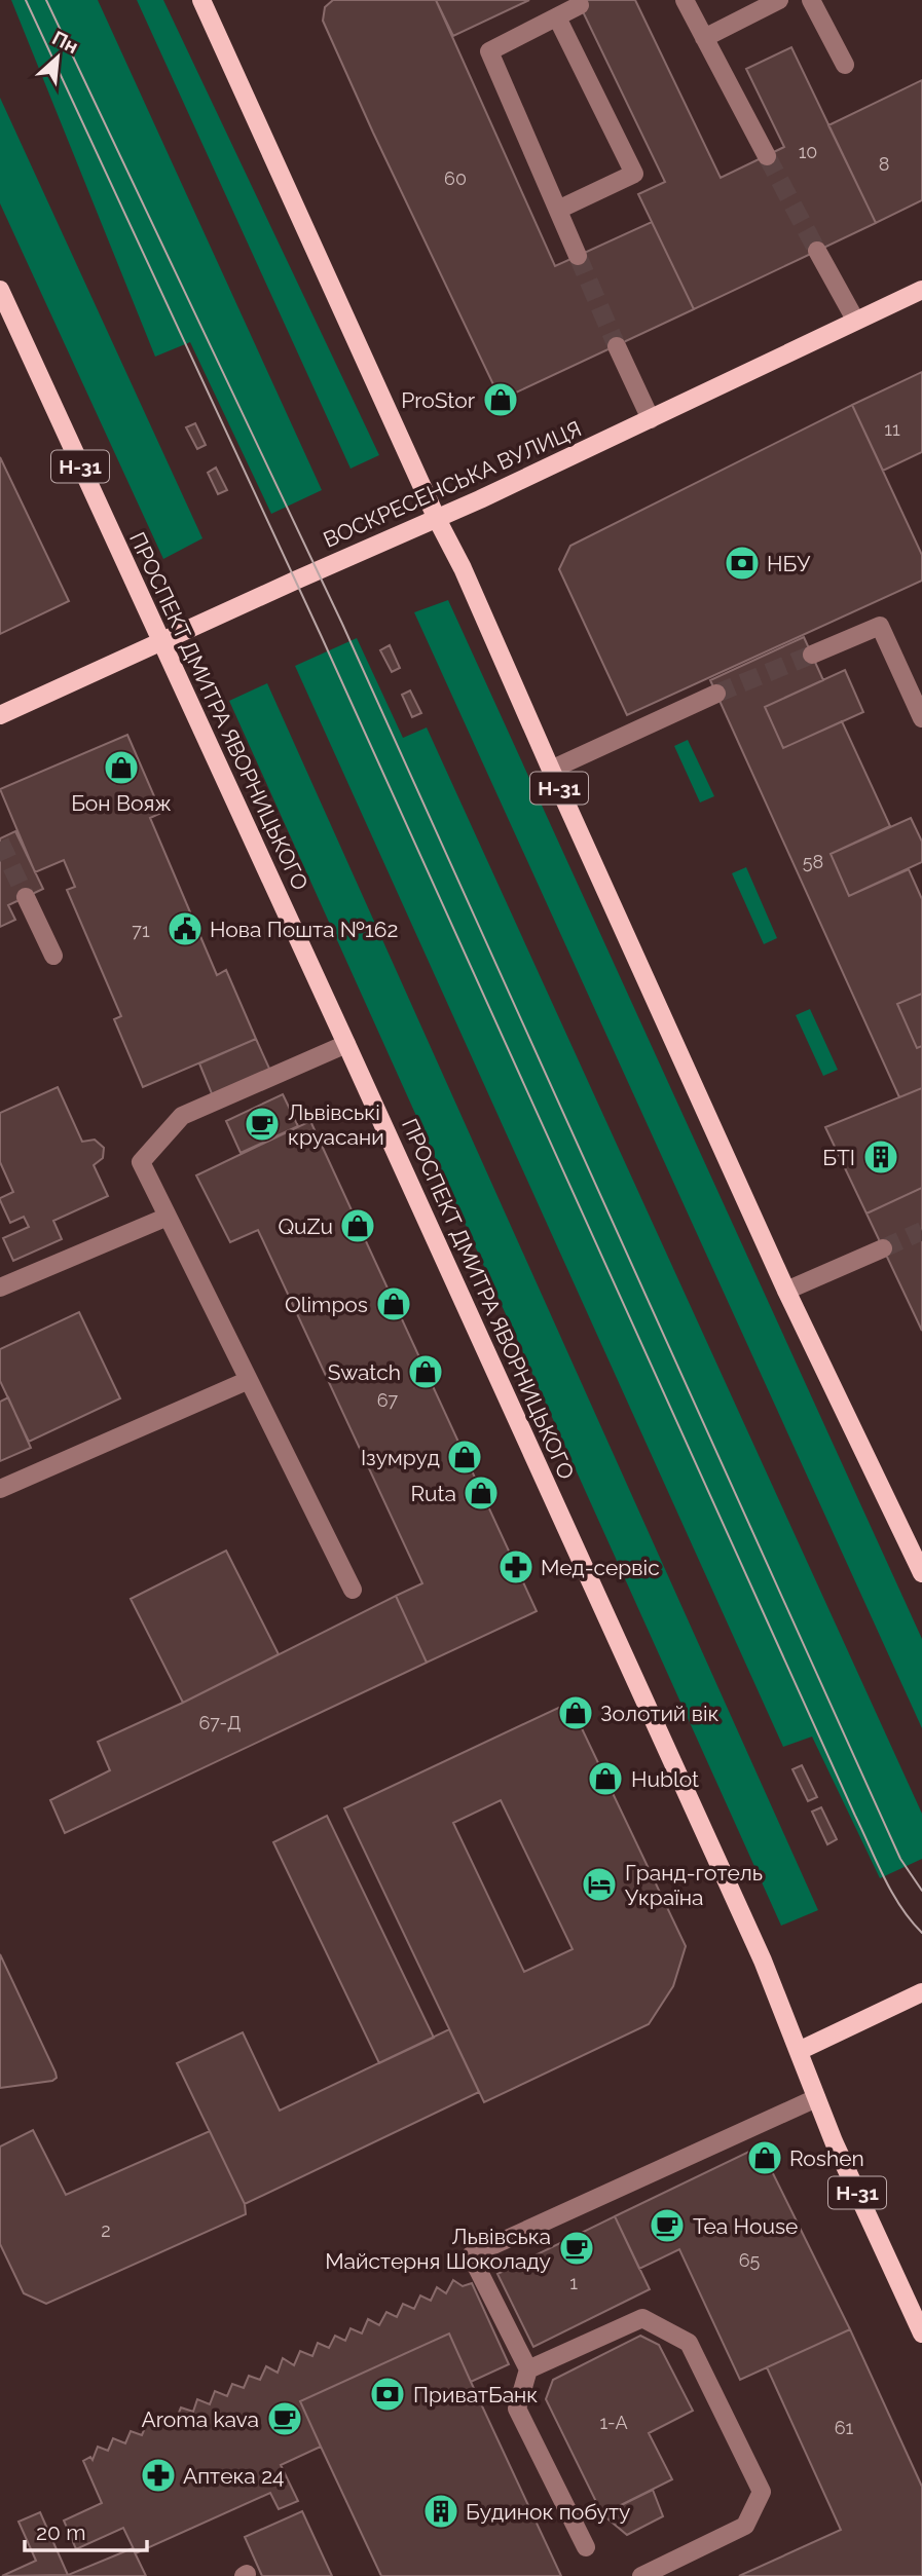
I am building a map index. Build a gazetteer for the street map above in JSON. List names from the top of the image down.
{
  "streets": {
    "main road": ["Н-31", "ВОСКРЕСЕНСЬКА ВУЛИЦЯ", "ПРОСПЕКТ ДМИТРА ЯВОРНИЦЬКОГО"]
  },
  "crossings": [
    ["Н-31", "ВОСКРЕСЕНСЬКА ВУЛИЦЯ"],
    ["ВОСКРЕСЕНСЬКА ВУЛИЦЯ", "ПРОСПЕКТ ДМИТРА ЯВОРНИЦЬКОГО"]
  ],
  "places": {
    "shop": [
      "ProStor",
      "Бон Вояж",
      "QuZu",
      "Olimpos",
      "Swatch",
      "Ізумруд",
      "Ruta",
      "Золотий вік",
      "Hublot",
      "Roshen"
    ],
    "bank": ["НБУ", "ПриватБанк"],
    "public building": ["Нова Пошта №162"],
    "cafe": [
      "Львівські круасани",
      "Tea House",
      "Львівська Майстерня Шоколаду",
      "Aroma kava"
    ],
    "building": ["БТІ", "Будинок побуту"],
    "pharmacy": ["Мед-сервіс", "Аптека 24"],
    "hotel": ["Гранд-готель Україна"]
  },
  "house_numbers": [
    "10",
    "8",
    "60",
    "11",
    "58",
    "71",
    "67",
    "67-Д",
    "2",
    "65",
    "1",
    "1-А",
    "61"
  ],
  "scale_bar": "20 m",
  "north": "top right"
}
